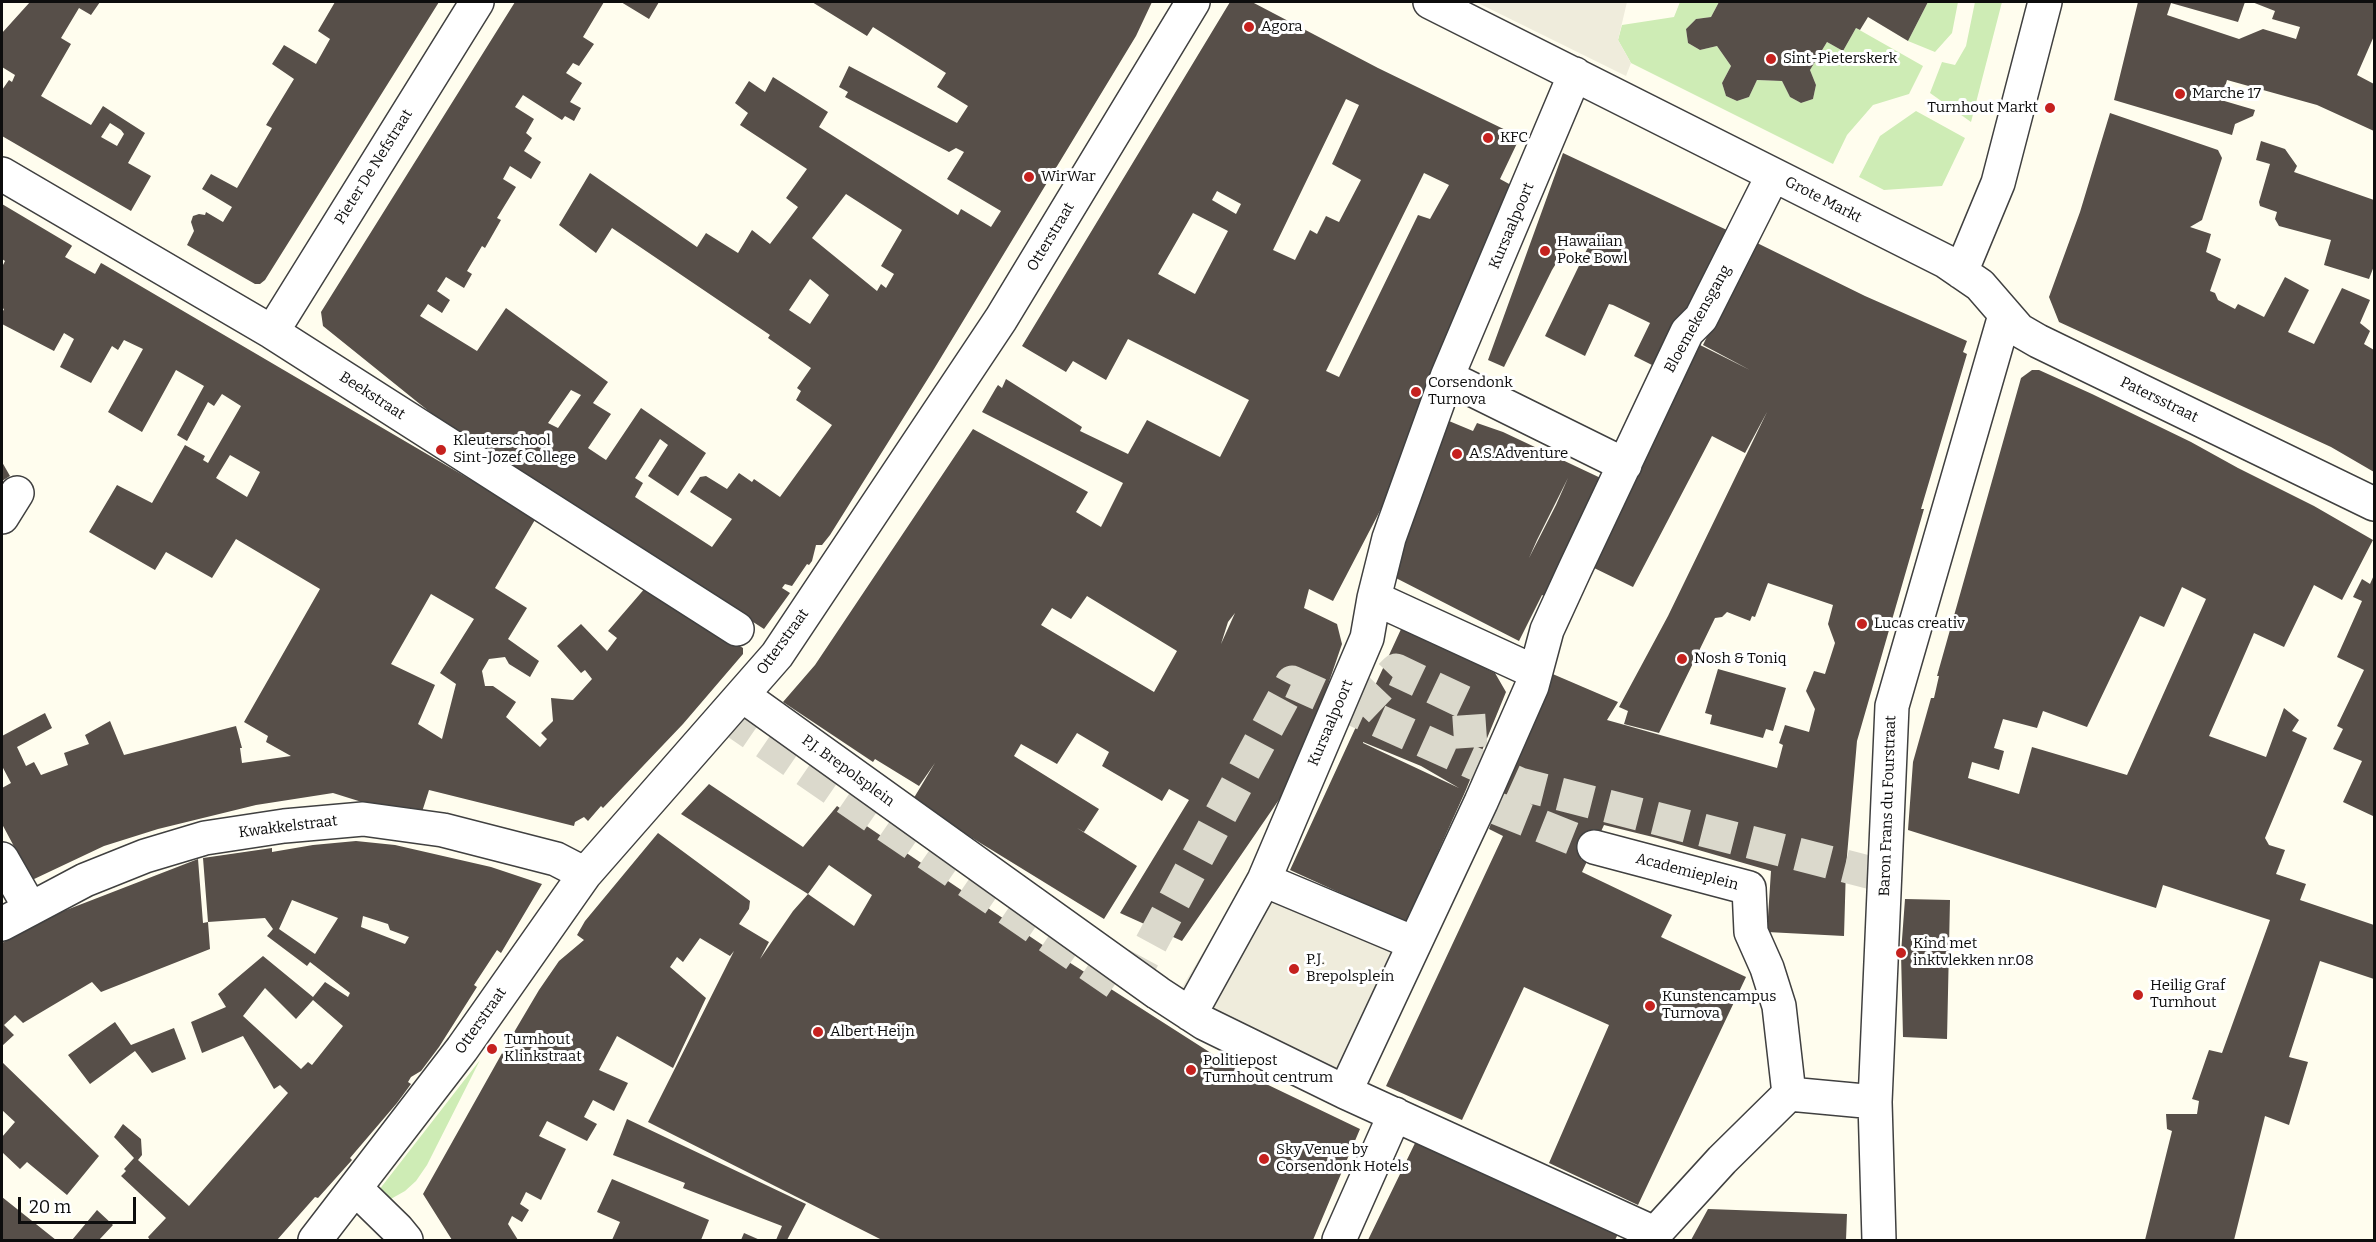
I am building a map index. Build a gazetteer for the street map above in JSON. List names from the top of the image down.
{
  "streets": {
    "street": [
      "Pieter De Nefstraat",
      "Grote Markt",
      "Kursaalpoort",
      "Otterstraat",
      "Bloemekensgang",
      "Beekstraat",
      "Patersstraat",
      "P.J. Brepolsplein",
      "Baron Frans du Fourstraat",
      "Kwakkelstraat",
      "Academieplein"
    ]
  },
  "crossings": [
    ["Pieter De Nefstraat", "Beekstraat"],
    ["Grote Markt", "Kursaalpoort"],
    ["Grote Markt", "Bloemekensgang"],
    ["Grote Markt", "Patersstraat"],
    ["Otterstraat", "P.J. Brepolsplein"],
    ["Otterstraat", "Kwakkelstraat"],
    ["Patersstraat", "Baron Frans du Fourstraat"]
  ],
  "places": [
    "Agora",
    "Sint-Pieterskerk",
    "Marche 17",
    "Turnhout Markt",
    "KFC",
    "WirWar",
    "Hawaiian Poke Bowl",
    "Corsendonk Turnova",
    "Kleuterschool Sint-Jozef College",
    "A.S.Adventure",
    "Lucas creativ",
    "Nosh & Toniq",
    "Kind met inktvlekken nr.08",
    "P.J. Brepolsplein",
    "Heilig Graf Turnhout",
    "Kunstencampus Turnova",
    "Albert Heijn",
    "Turnhout Klinkstraat",
    "Politiepost Turnhout centrum",
    "Sky Venue by Corsendonk Hotels"
  ],
  "scale_bar": "20 m"
}
